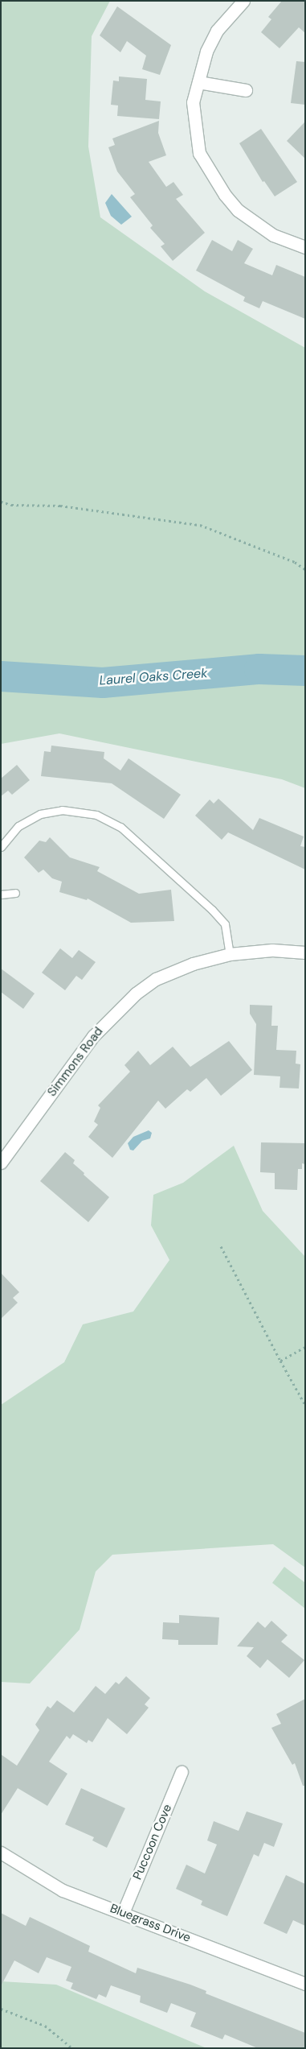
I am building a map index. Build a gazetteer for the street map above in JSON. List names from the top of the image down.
{
  "streets": {
    "street": ["Simmons Road", "Puccoon Cove", "Bluegrass Drive"]
  },
  "crossings": [
    ["Puccoon Cove", "Bluegrass Drive"]
  ],
  "water": ["Laurel Oaks Creek"]
}
